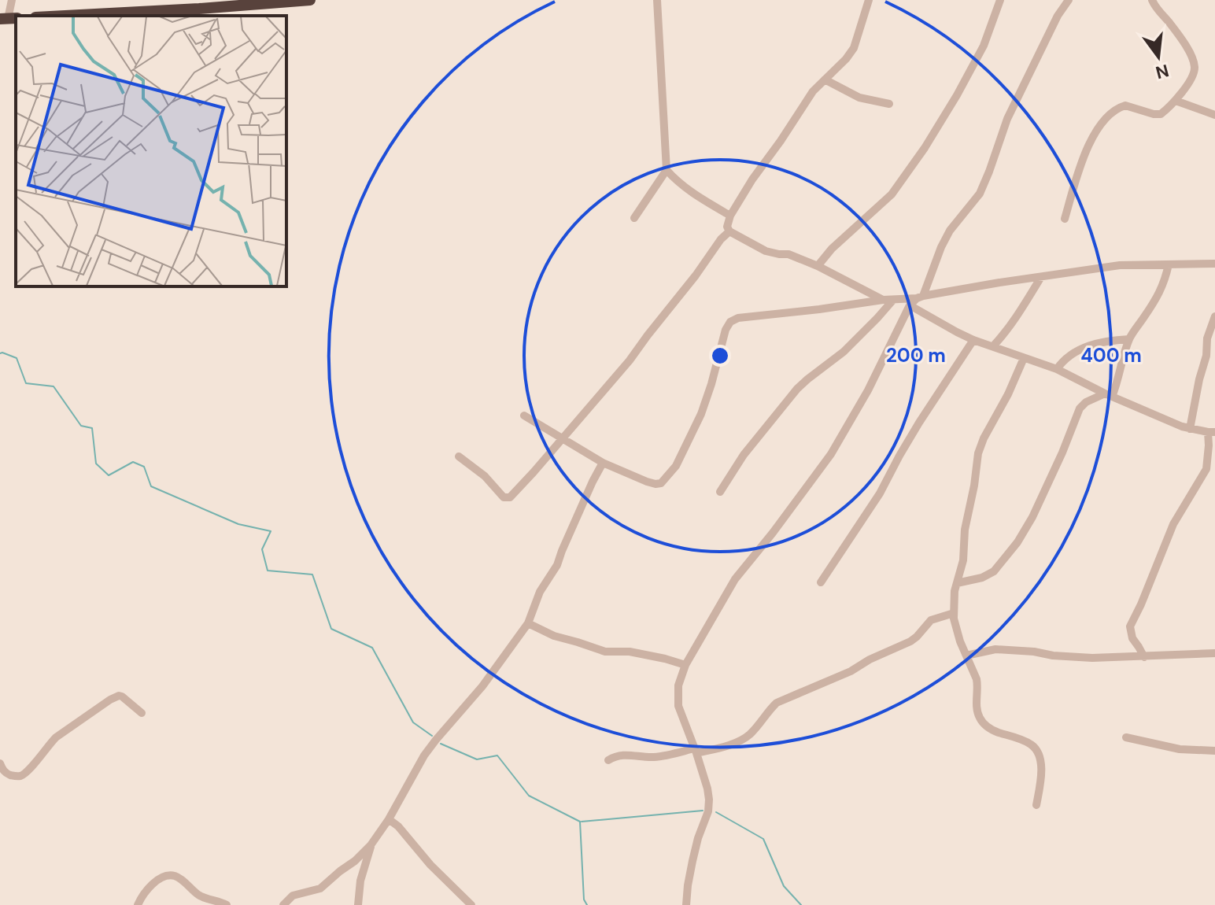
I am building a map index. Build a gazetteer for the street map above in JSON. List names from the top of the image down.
{
  "north": "bottom",
  "rings": ["200 m", "400 m"]
}
